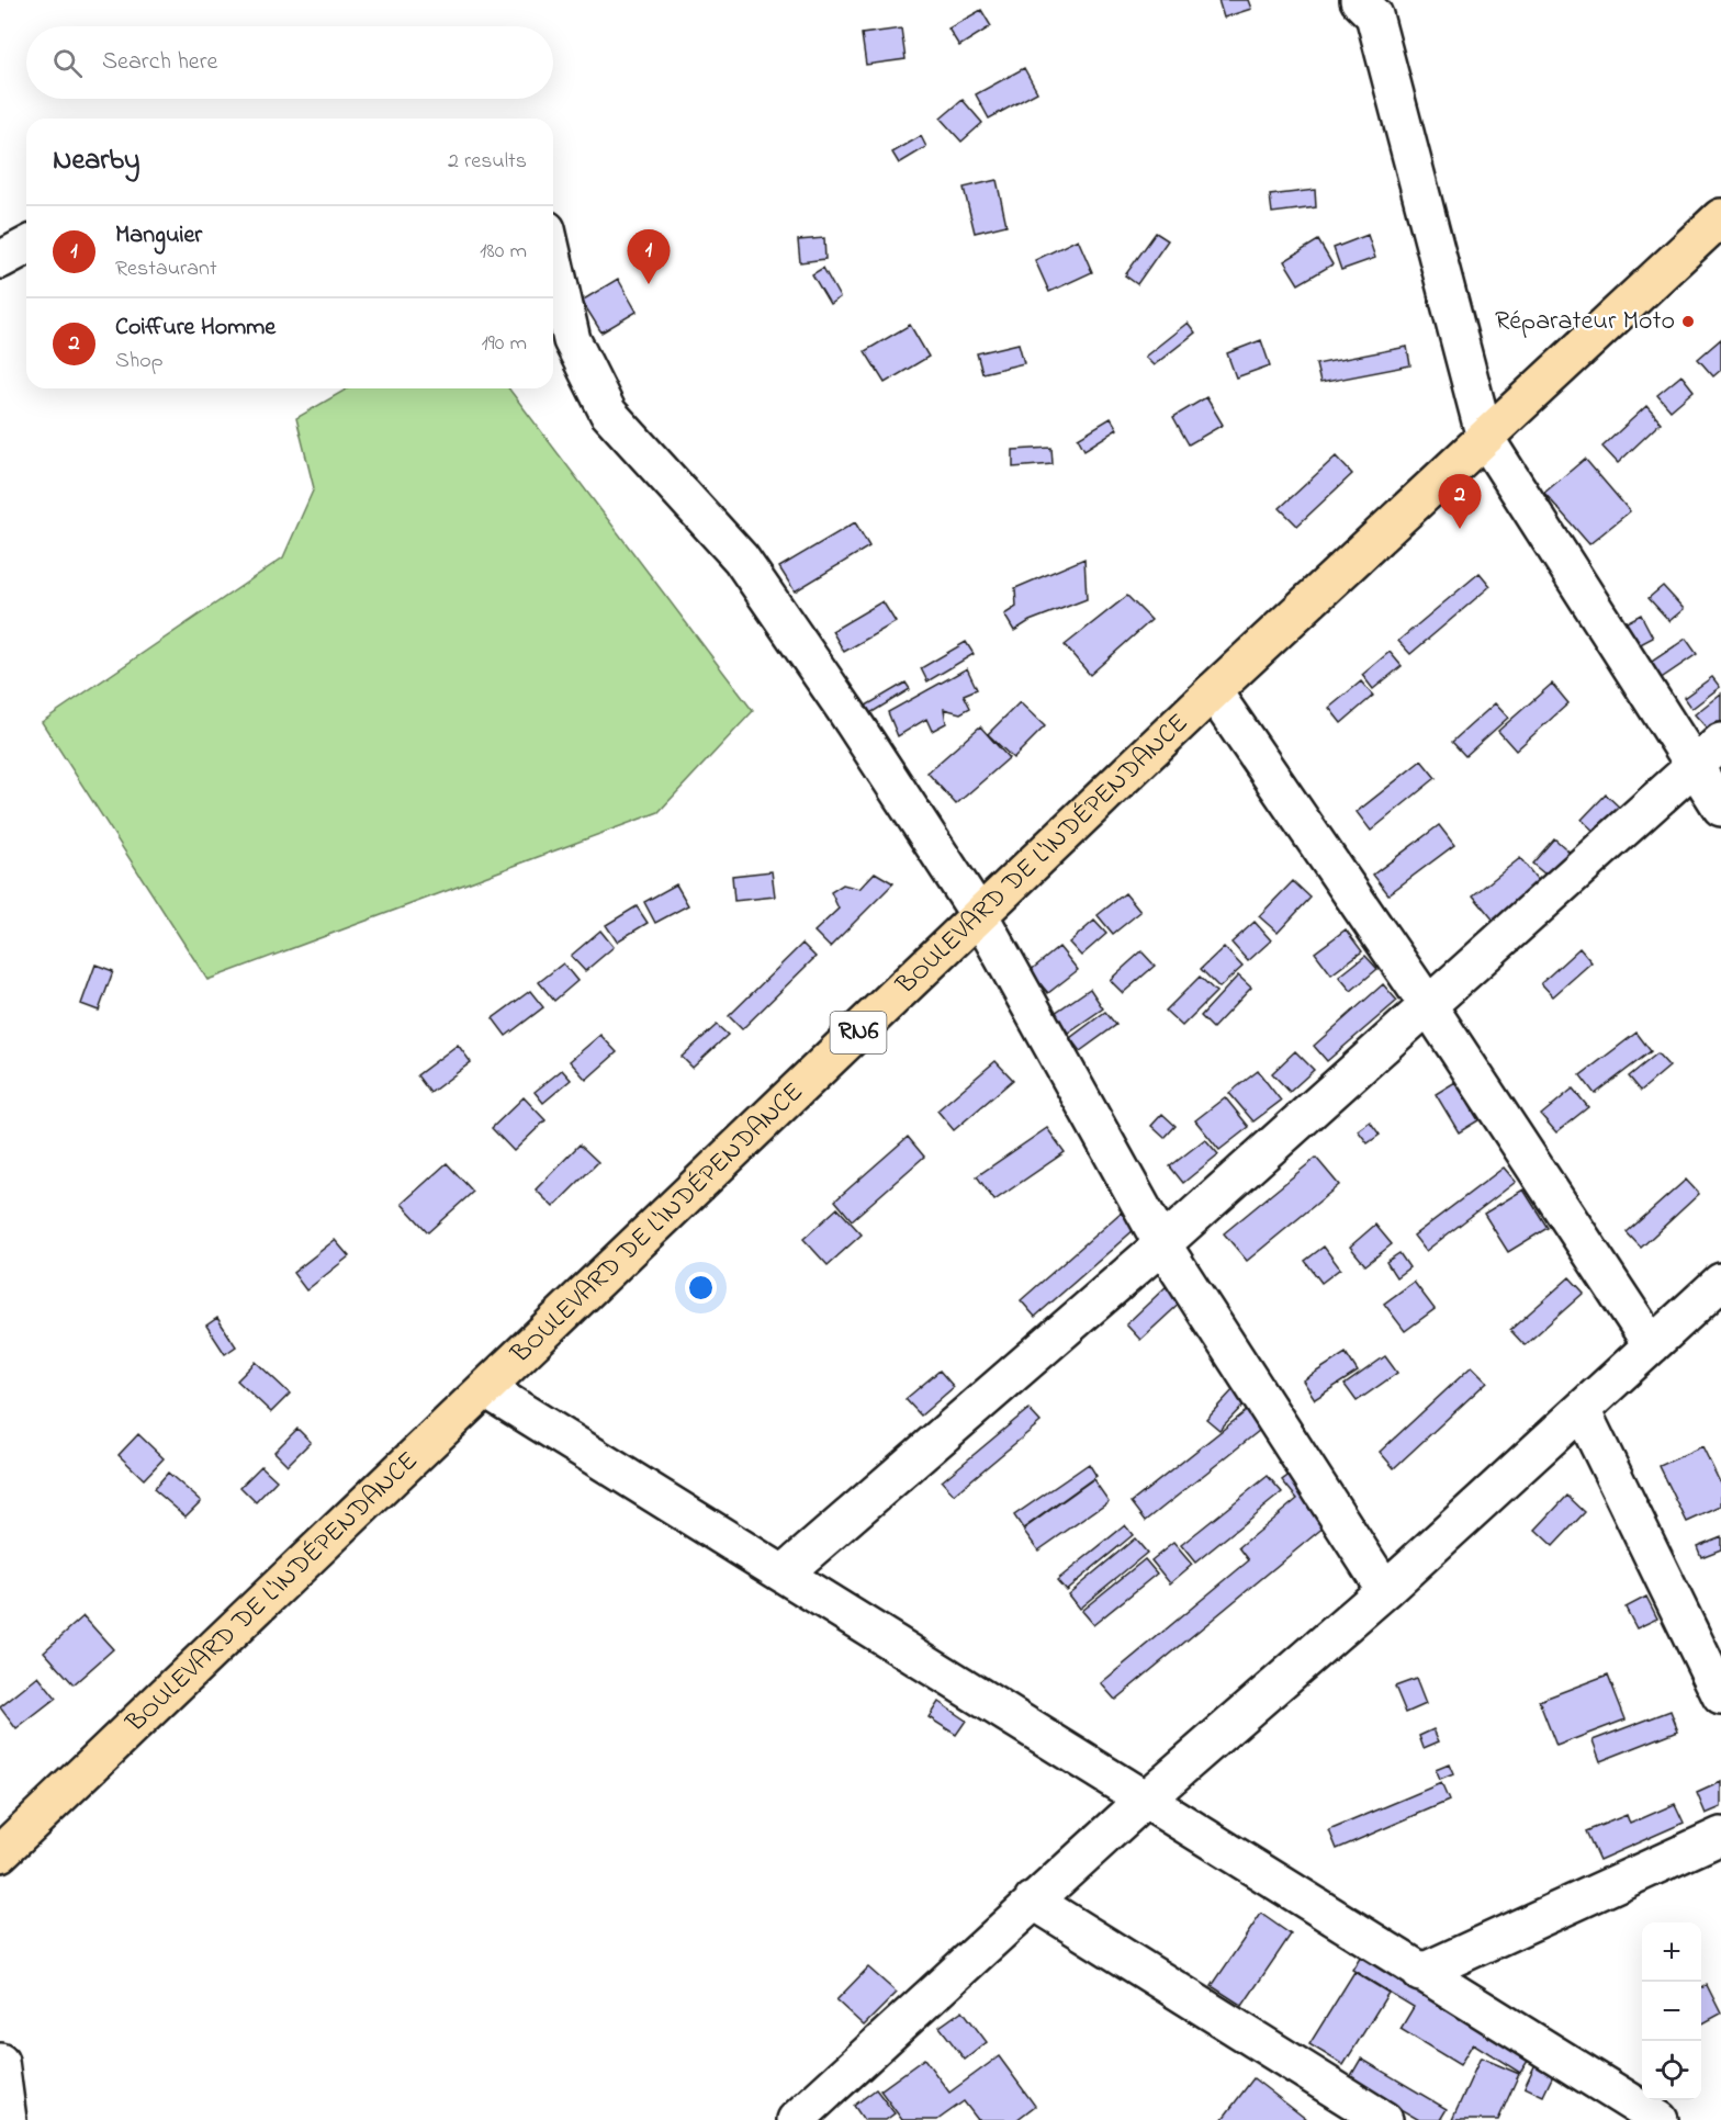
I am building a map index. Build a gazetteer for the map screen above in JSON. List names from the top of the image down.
{
  "streets": {
    "highway": ["BOULEVARD DE L'INDÉPENDANCE", "RN6"]
  },
  "places": ["Réparateur Moto"],
  "page": {
    "search": "Search here",
    "heading": ["Nearby", "2 results"],
    "list": [
      {
        "mark": "1",
        "name": "Manguier",
        "note": "Restaurant",
        "value": "180 m"
      },
      {
        "mark": "2",
        "name": "Coiffure Homme",
        "note": "Shop",
        "value": "190 m"
      }
    ],
    "pins": ["1", "2"],
    "map_buttons": ["+", "−"]
  }
}
